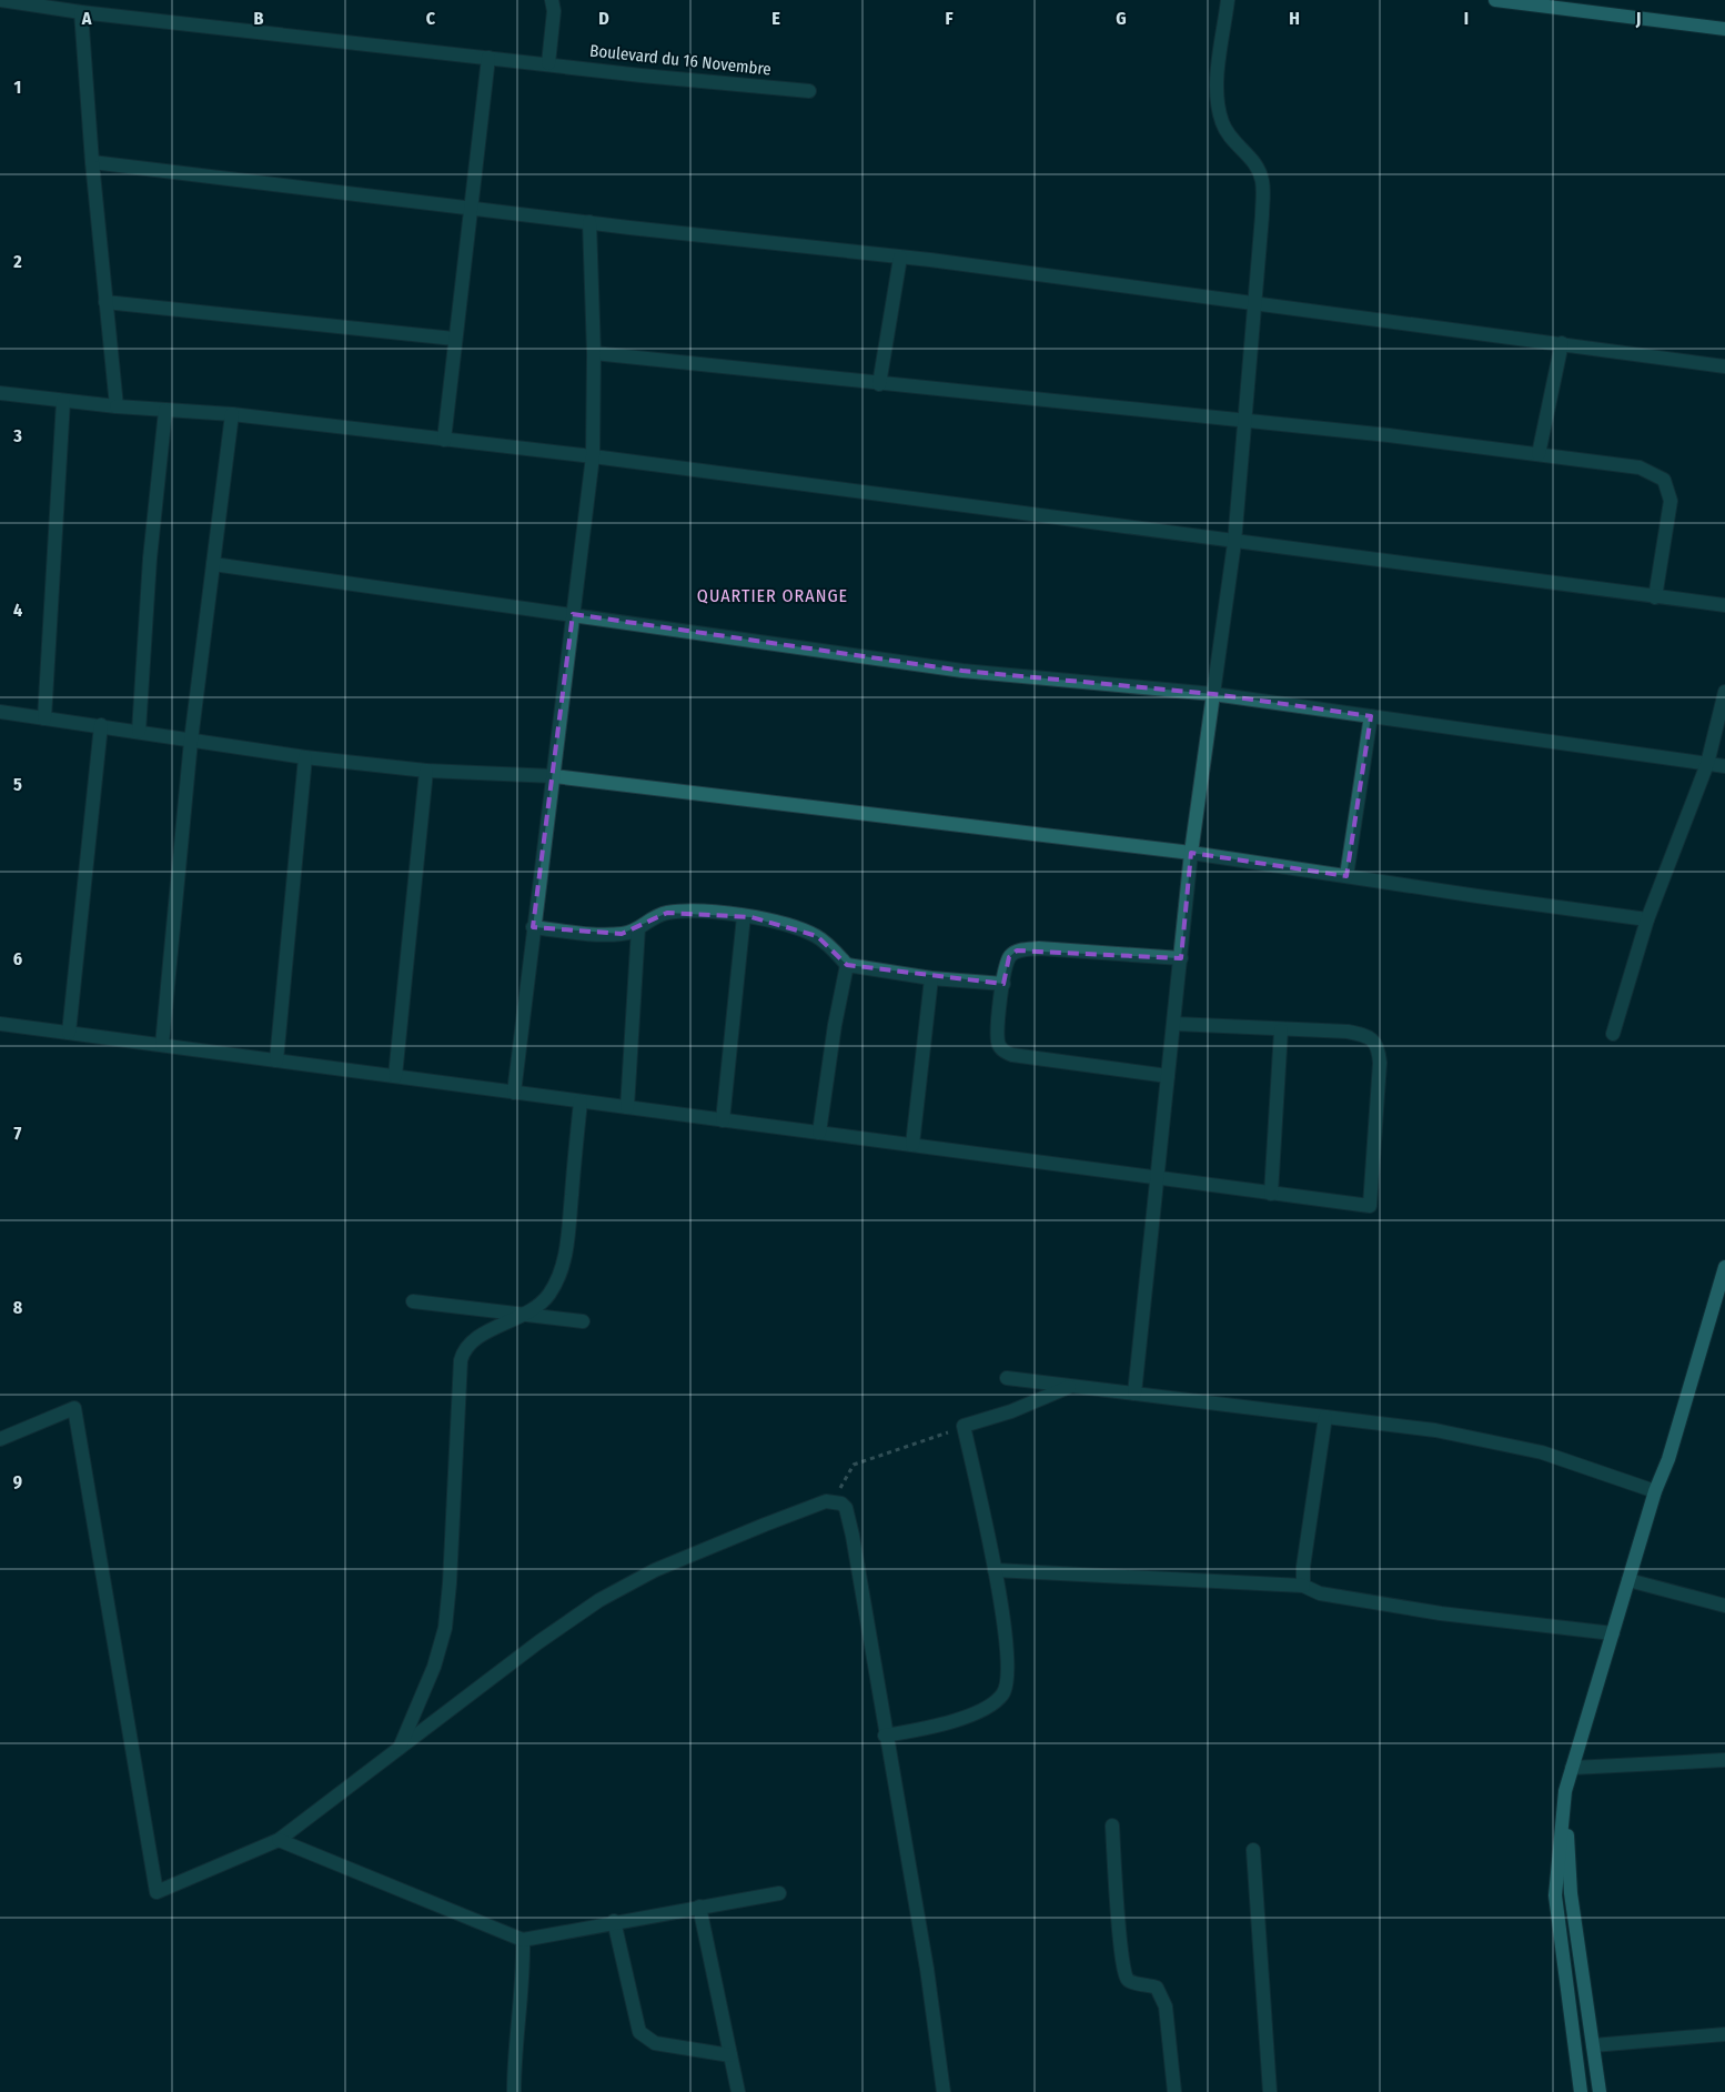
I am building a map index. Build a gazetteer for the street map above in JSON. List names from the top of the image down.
{
  "streets": {
    "street": ["Boulevard du 16 Novembre"]
  },
  "districts": ["QUARTIER ORANGE"],
  "grid": {
    "columns": [
      "A",
      "B",
      "C",
      "D",
      "E",
      "F",
      "G",
      "H",
      "I",
      "J"
    ],
    "rows": [
      "1",
      "2",
      "3",
      "4",
      "5",
      "6",
      "7",
      "8",
      "9"
    ]
  }
}
